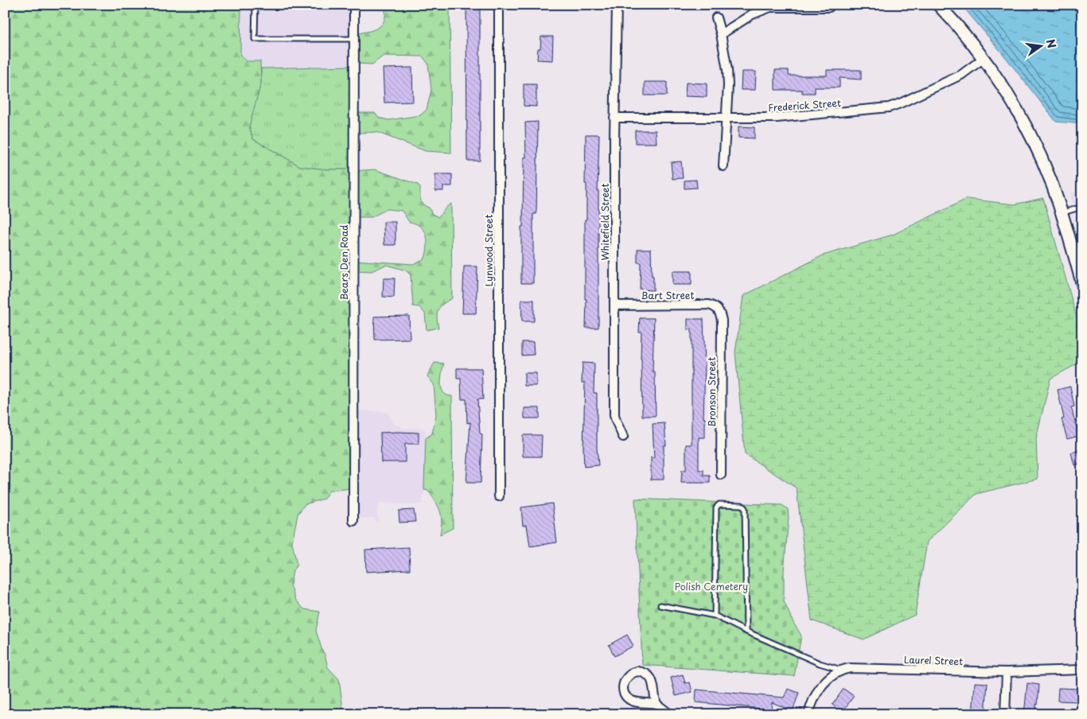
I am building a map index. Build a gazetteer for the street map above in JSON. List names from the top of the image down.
{
  "streets": {
    "street": [
      "Frederick Street",
      "Whitefield Street",
      "Lynwood Street",
      "Bears Den Road",
      "Bart Street",
      "Bronson Street",
      "Laurel Street"
    ]
  },
  "crossings": [
    ["Frederick Street", "Whitefield Street"],
    ["Whitefield Street", "Bart Street"],
    ["Bart Street", "Bronson Street"]
  ],
  "parks": ["Polish Cemetery"],
  "north": "right"
}
